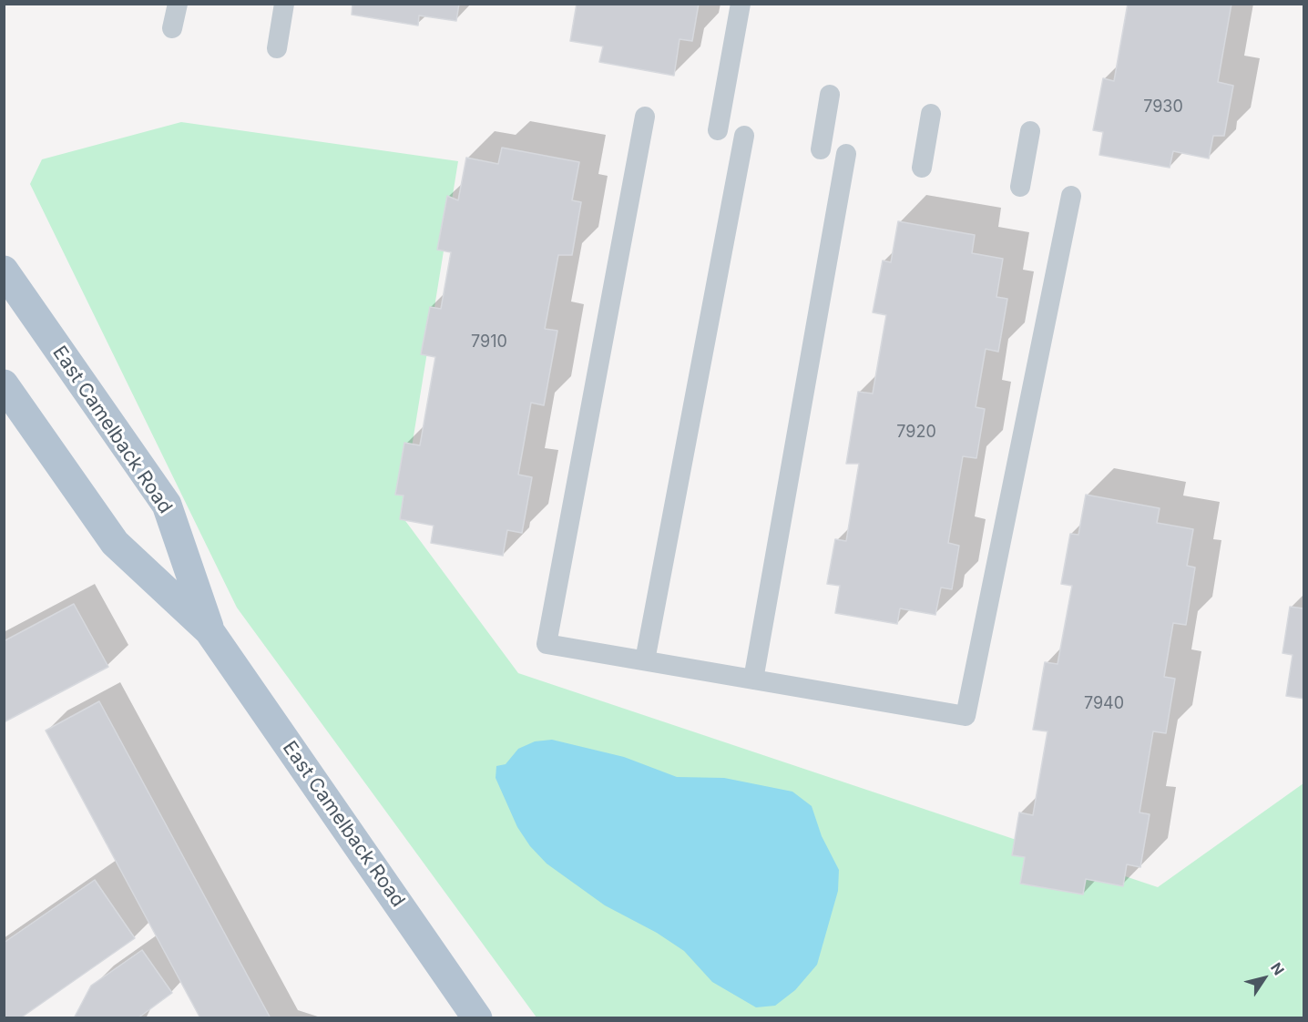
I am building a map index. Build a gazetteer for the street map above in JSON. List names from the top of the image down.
{
  "streets": {
    "main road": ["East Camelback Road"]
  },
  "house_numbers": [
    "7930",
    "7910",
    "7920",
    "7940"
  ],
  "north": "top right"
}
